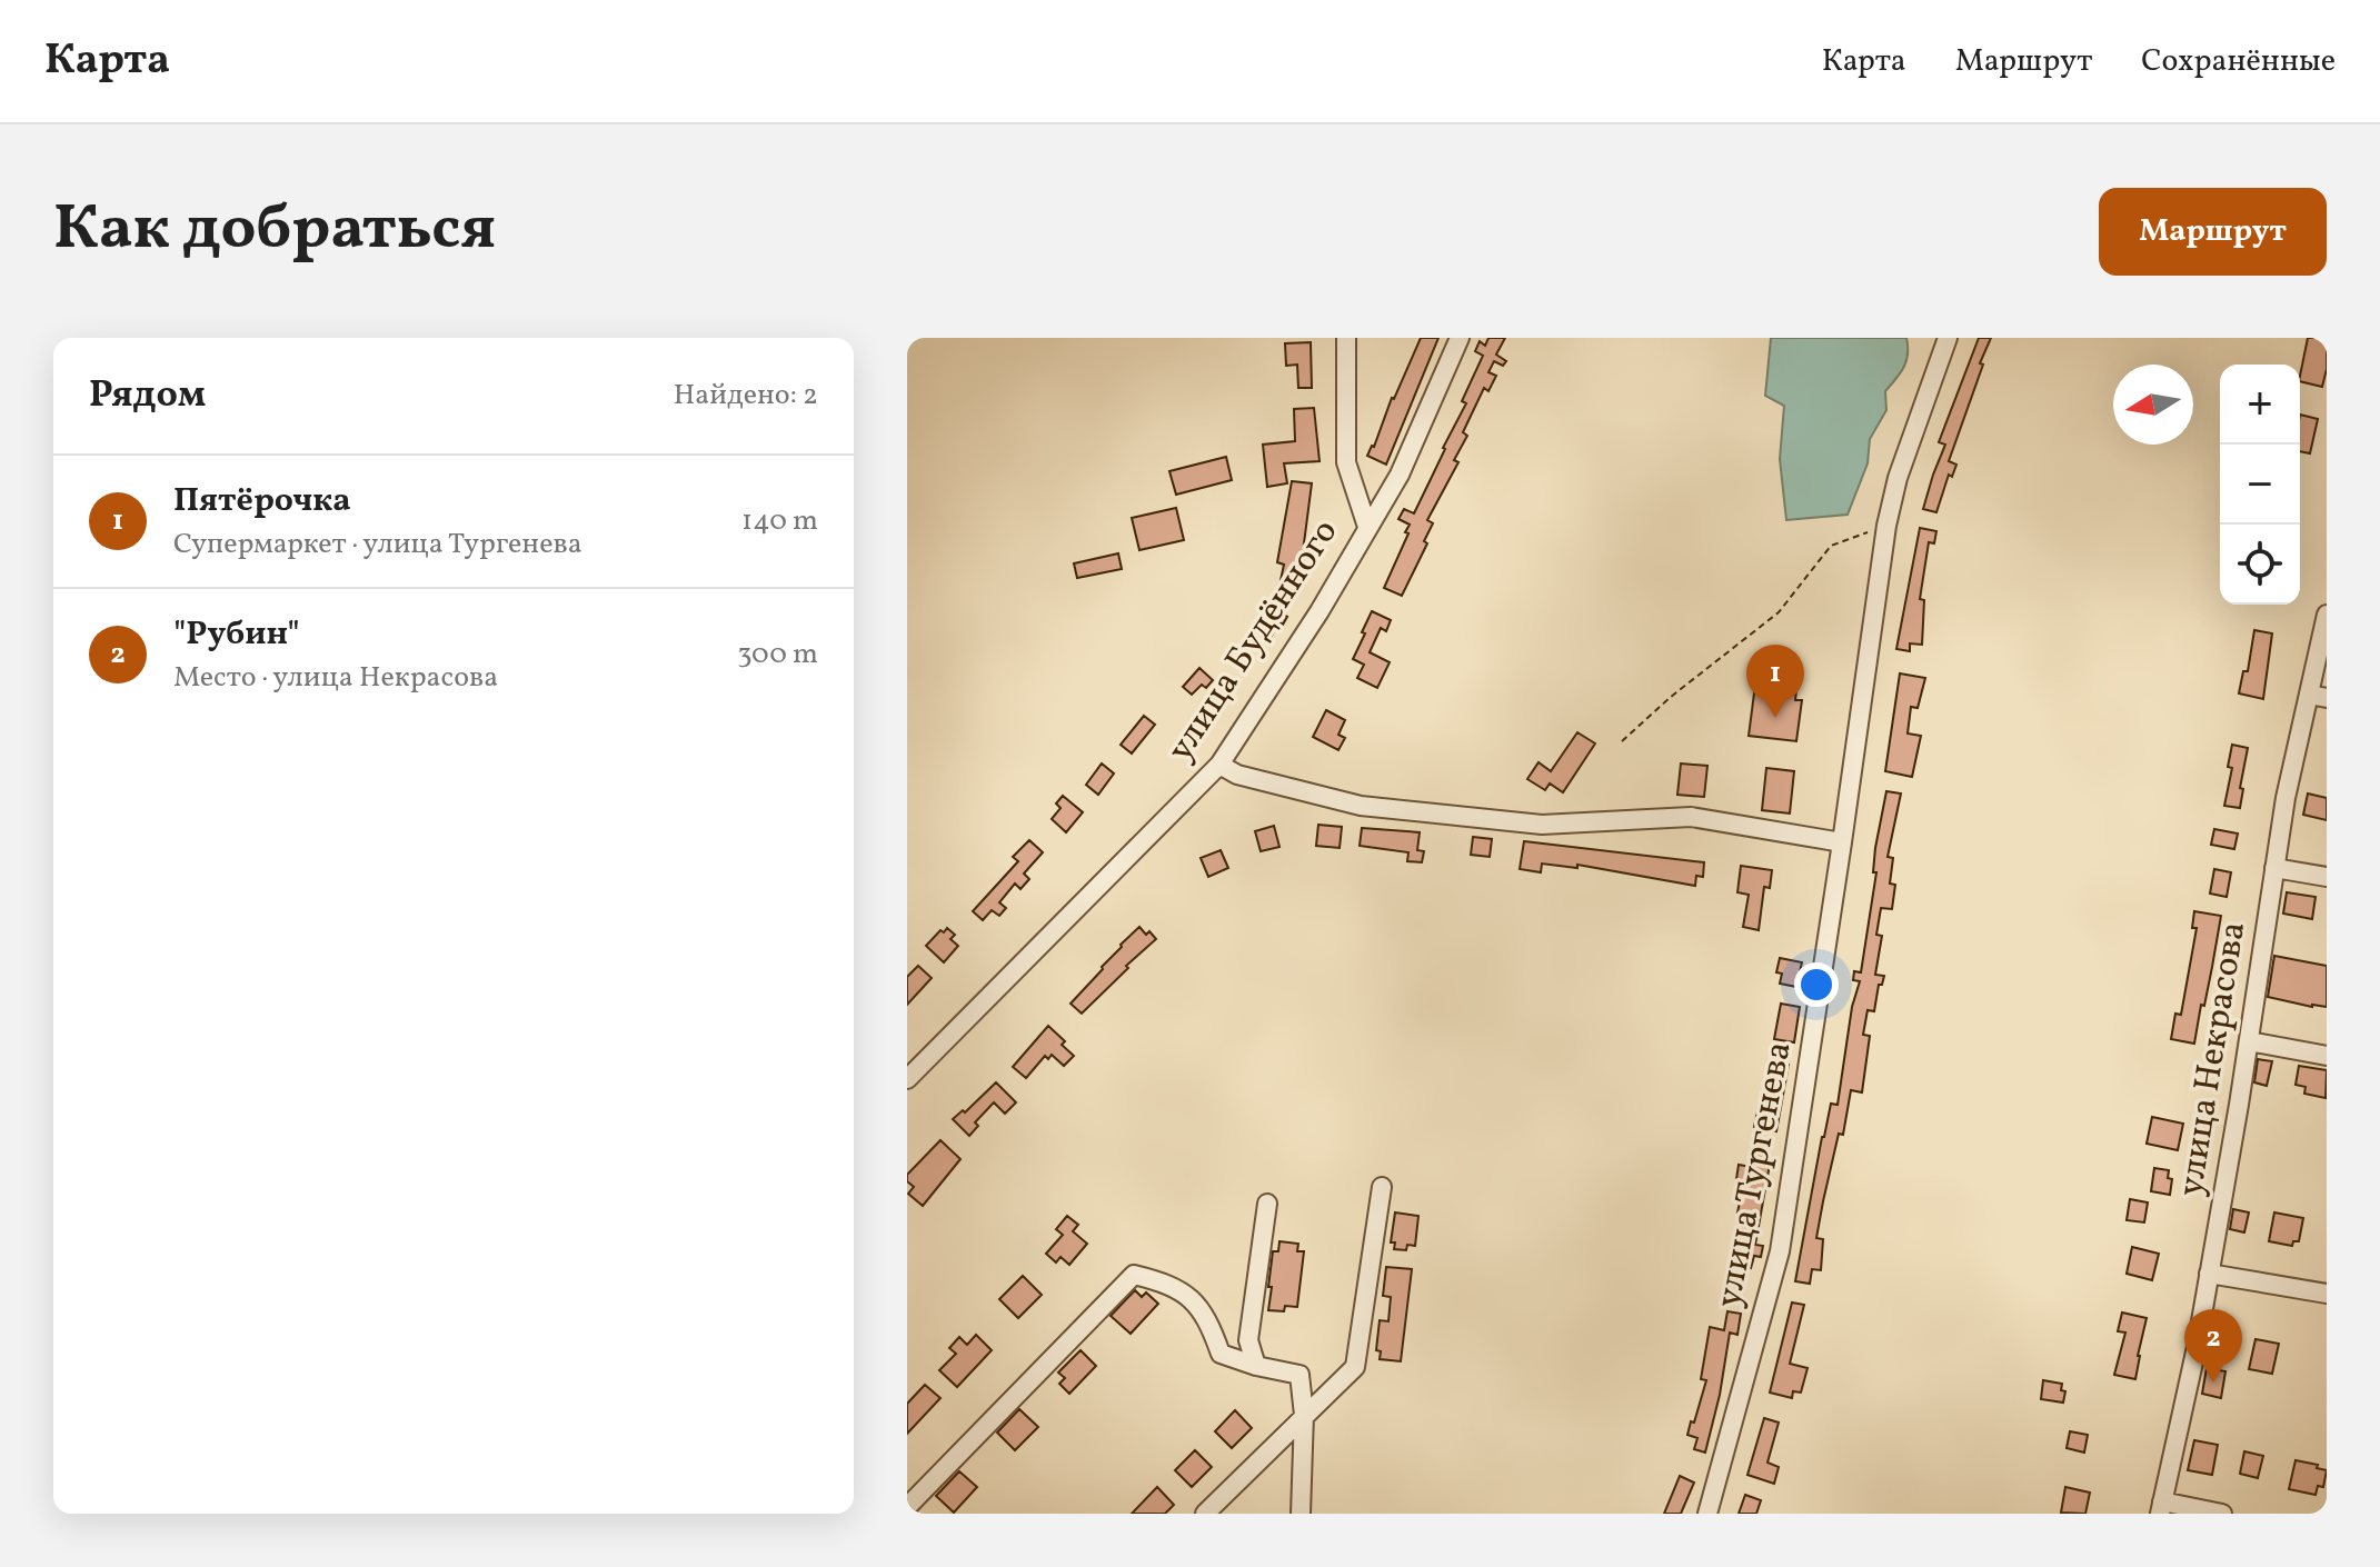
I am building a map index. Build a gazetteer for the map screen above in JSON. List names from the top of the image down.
{
  "streets": {
    "street": ["улица Будённого", "улица Некрасова", "улица Тургенева"]
  },
  "north": "left",
  "page": {
    "header": "Карта",
    "nav": ["Карта", "Маршрут", "Сохранённые"],
    "title": "Как добраться",
    "buttons": "Маршрут",
    "heading": ["Рядом", "Найдено: 2"],
    "map_buttons": ["+", "−"],
    "list": [
      {
        "mark": "1",
        "name": "Пятёрочка",
        "note": "Супермаркет · улица Тургенева",
        "value": "140 m"
      },
      {
        "mark": "2",
        "name": "\"Рубин\"",
        "note": "Место · улица Некрасова",
        "value": "300 m"
      }
    ],
    "pins": ["1", "2"]
  }
}
